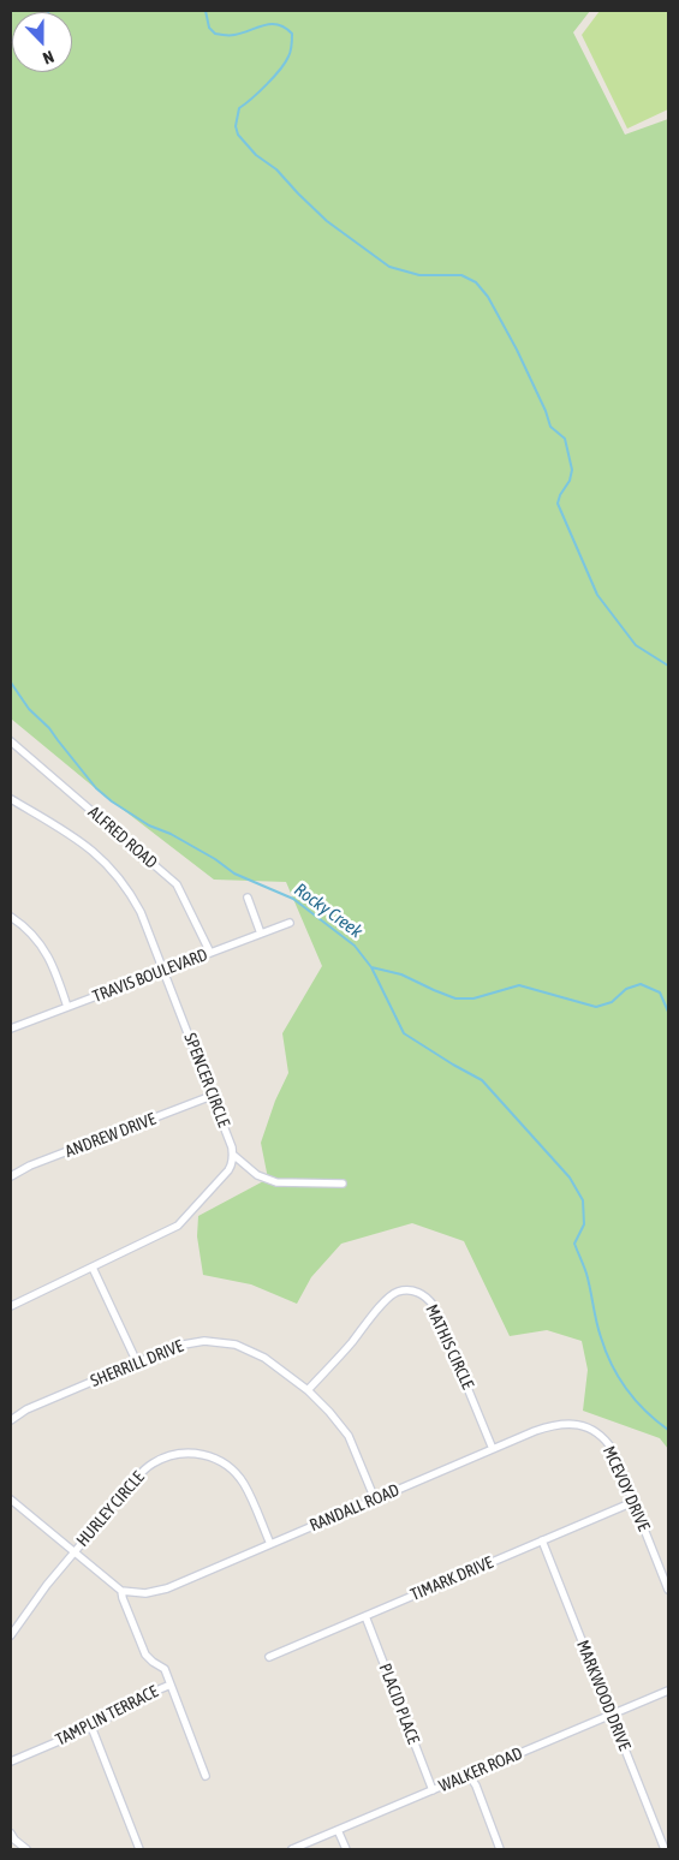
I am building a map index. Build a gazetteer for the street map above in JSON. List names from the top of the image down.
{
  "streets": {
    "street": [
      "ALFRED ROAD",
      "TRAVIS BOULEVARD",
      "SPENCER CIRCLE",
      "ANDREW DRIVE",
      "MATHIS CIRCLE",
      "SHERRILL DRIVE",
      "MCEVOY DRIVE",
      "RANDALL ROAD",
      "HURLEY CIRCLE",
      "TIMARK DRIVE",
      "MARKWOOD DRIVE",
      "PLACID PLACE",
      "TAMPLIN TERRACE",
      "WALKER ROAD"
    ]
  },
  "crossings": [
    ["ALFRED ROAD", "TRAVIS BOULEVARD"],
    ["TRAVIS BOULEVARD", "SPENCER CIRCLE"],
    ["SPENCER CIRCLE", "ANDREW DRIVE"],
    ["MATHIS CIRCLE", "SHERRILL DRIVE"],
    ["MATHIS CIRCLE", "RANDALL ROAD"],
    ["SHERRILL DRIVE", "RANDALL ROAD"],
    ["MCEVOY DRIVE", "RANDALL ROAD"],
    ["MCEVOY DRIVE", "TIMARK DRIVE"],
    ["RANDALL ROAD", "HURLEY CIRCLE"],
    ["TIMARK DRIVE", "MARKWOOD DRIVE"],
    ["TIMARK DRIVE", "PLACID PLACE"],
    ["MARKWOOD DRIVE", "WALKER ROAD"],
    ["PLACID PLACE", "WALKER ROAD"]
  ],
  "water": ["Rocky Creek"],
  "north": "bottom"
}
